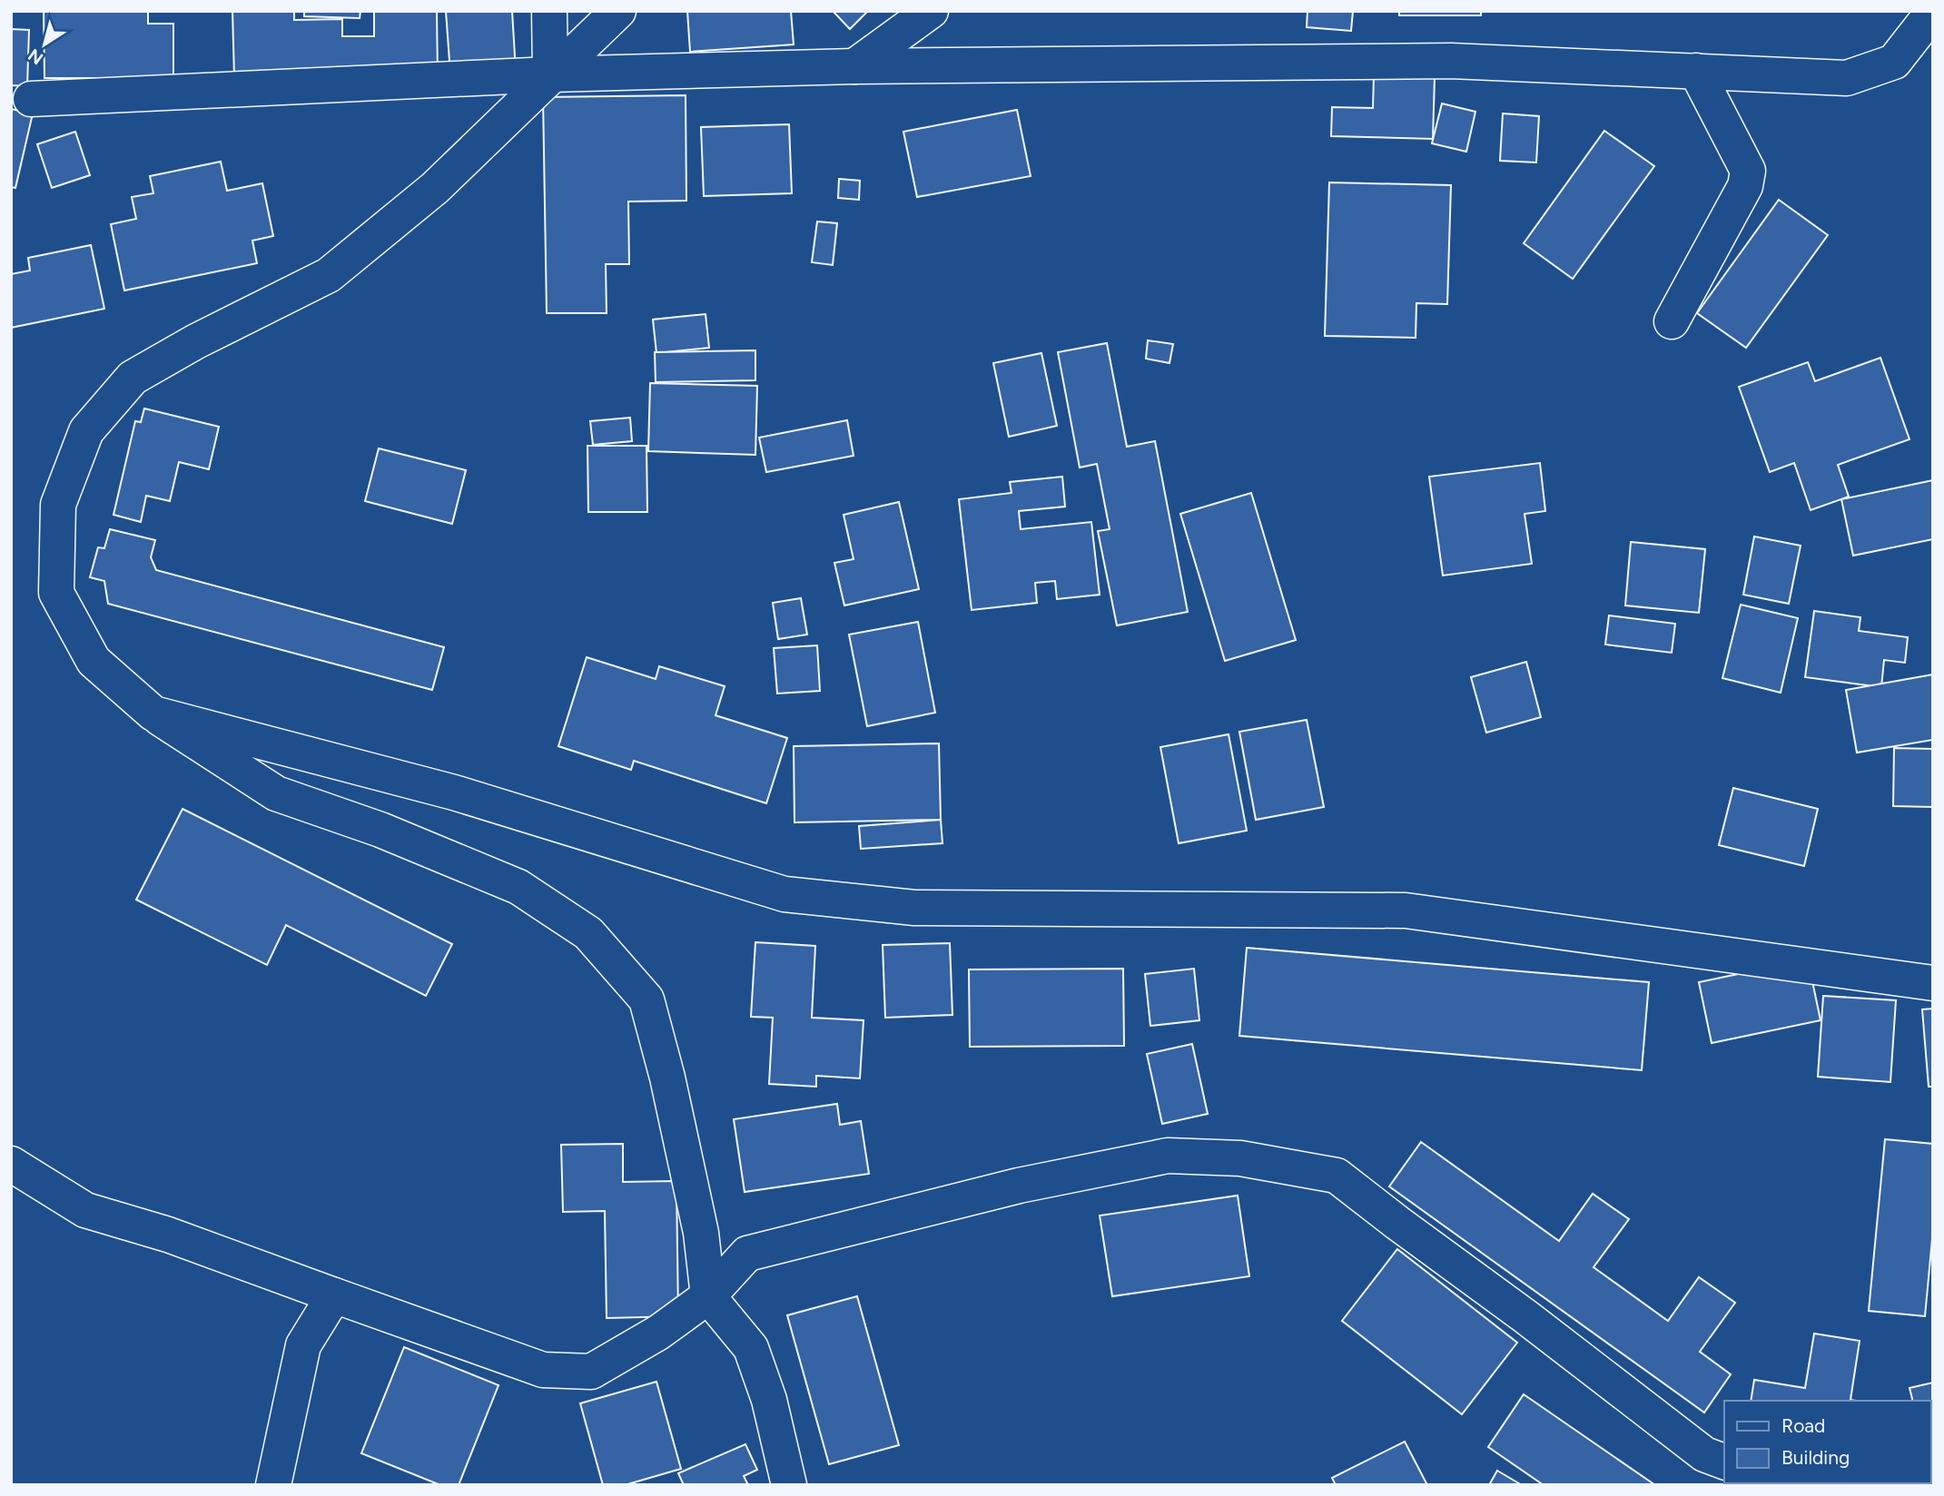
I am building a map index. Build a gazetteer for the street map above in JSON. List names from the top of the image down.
{
  "legend": ["Road", "Building"],
  "north": "bottom left"
}
